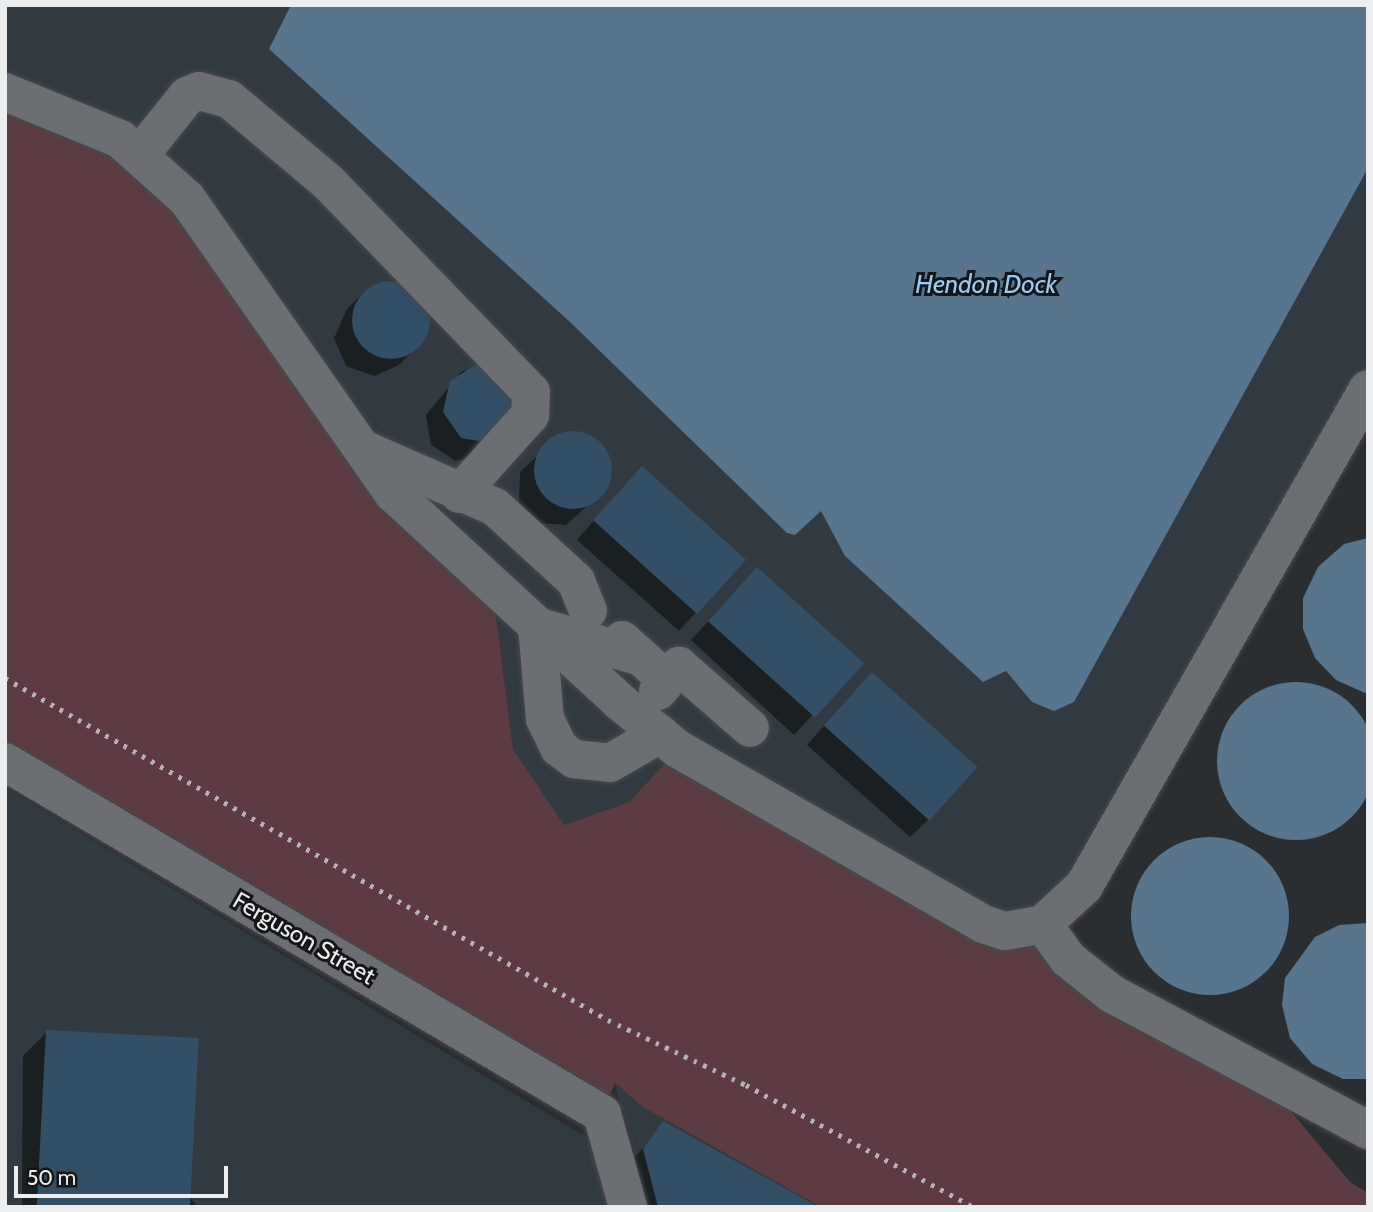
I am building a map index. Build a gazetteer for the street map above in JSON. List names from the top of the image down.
{
  "streets": {
    "lane": ["Ferguson Street"]
  },
  "water": ["Hendon Dock"],
  "scale_bar": "50 m"
}
